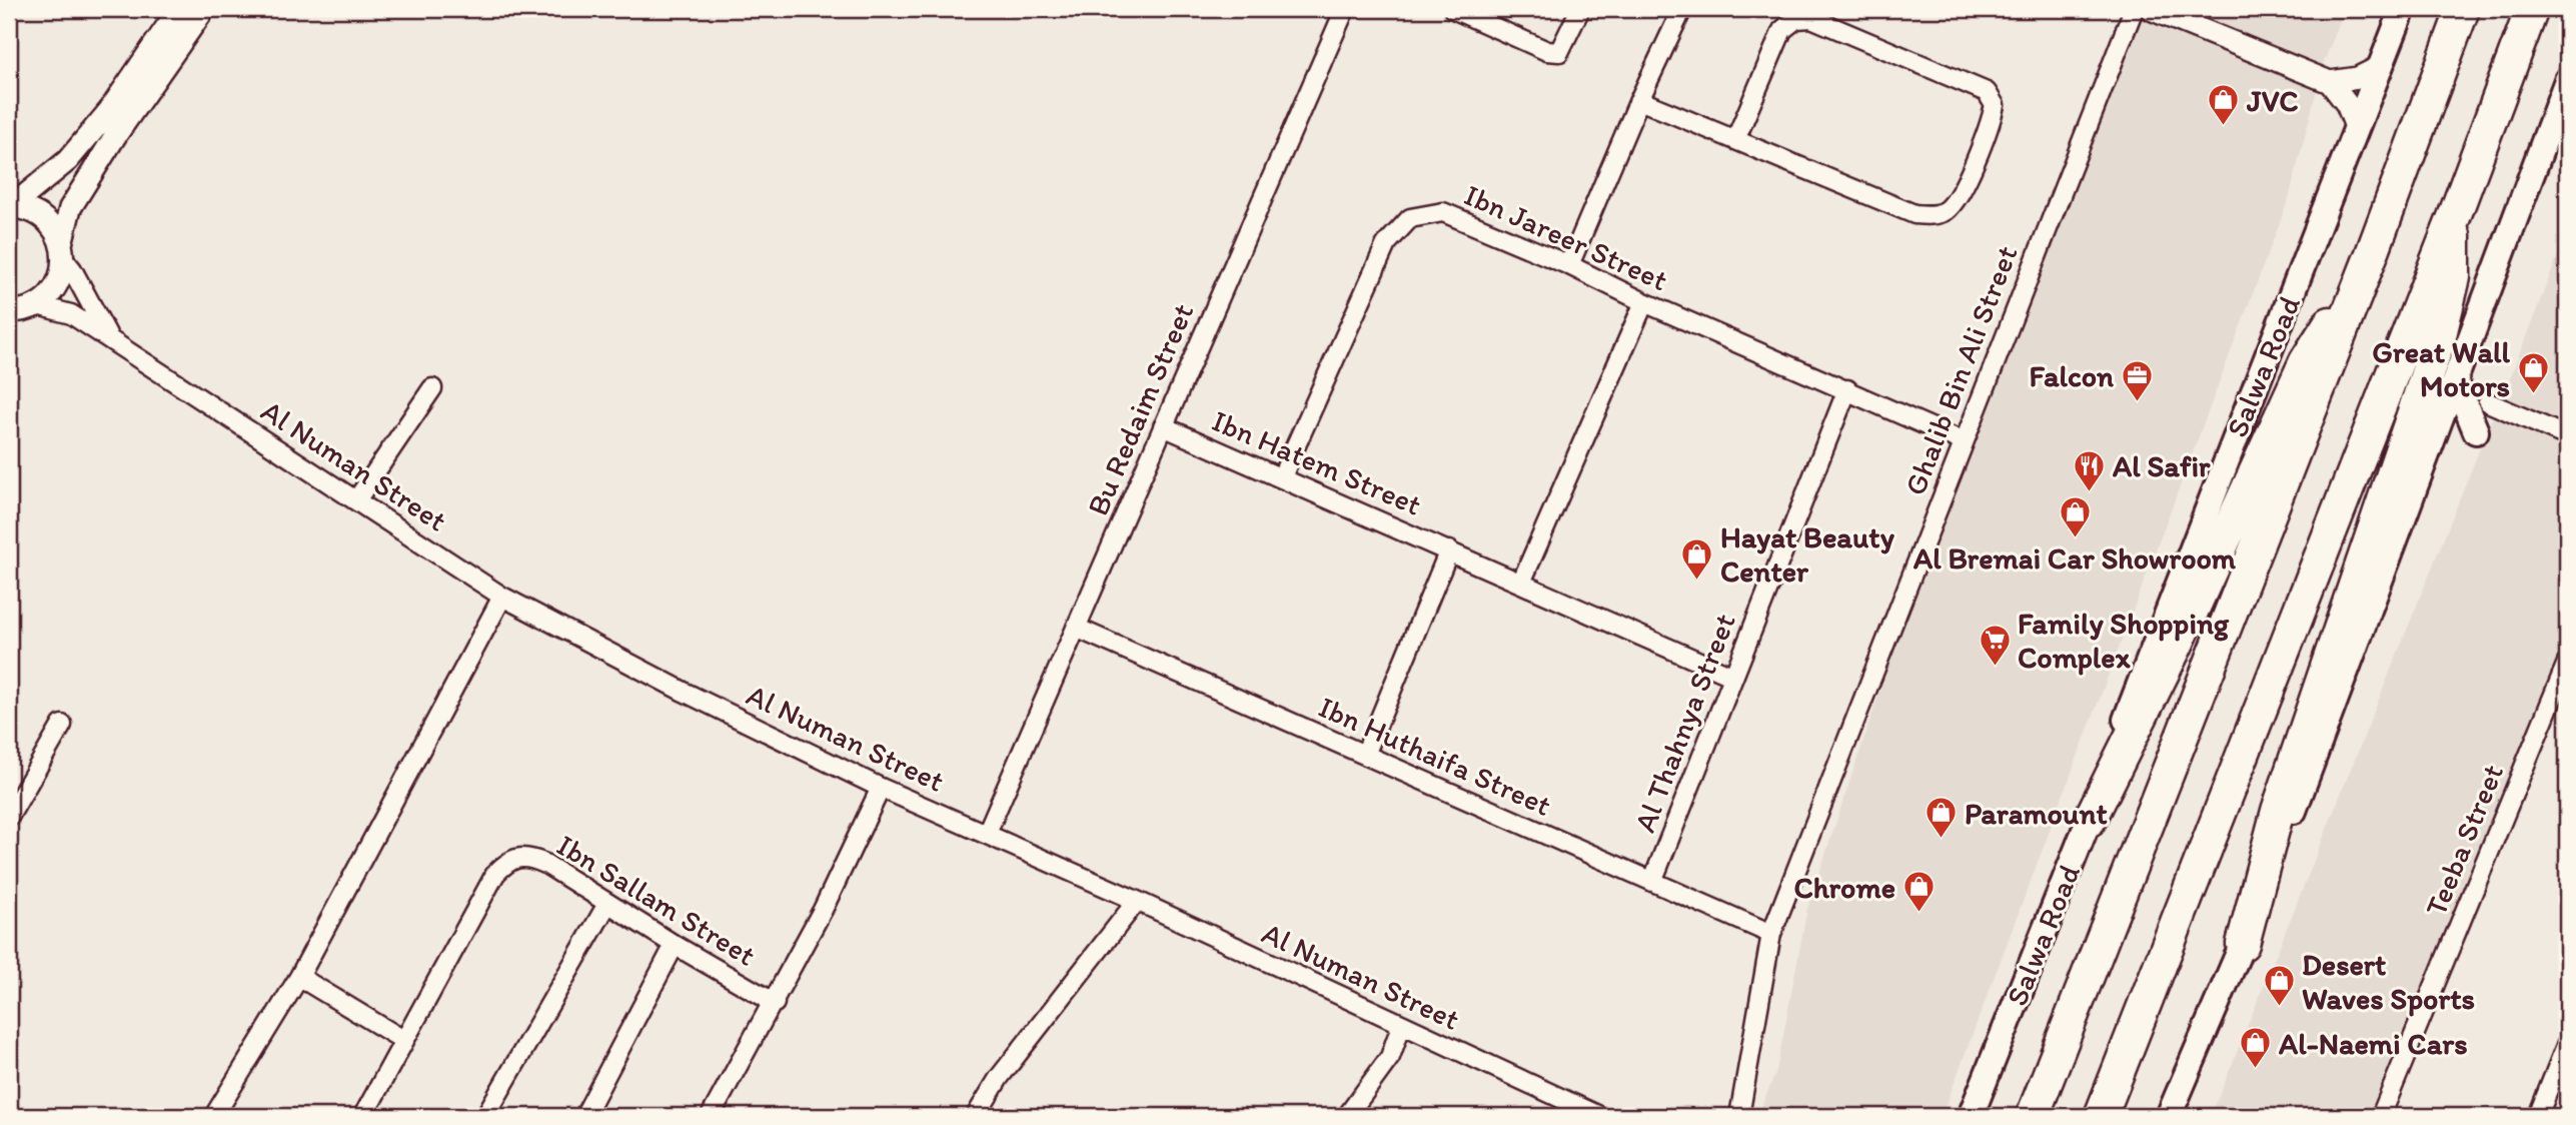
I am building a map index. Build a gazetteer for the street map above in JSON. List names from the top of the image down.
{
  "streets": {
    "highway": ["Salwa Road"],
    "street": [
      "Ibn Jareer Street",
      "Ghalib Bin Ali Street",
      "Bu Redaim Street",
      "Ibn Hatem Street",
      "Al Numan Street",
      "Al Thahnya Street",
      "Ibn Huthaifa Street",
      "Teeba Street",
      "Ibn Sallam Street"
    ]
  },
  "crossings": [
    ["Ibn Jareer Street", "Ghalib Bin Ali Street"],
    ["Ibn Jareer Street", "Ibn Hatem Street"],
    ["Ibn Jareer Street", "Al Thahnya Street"],
    ["Ghalib Bin Ali Street", "Ibn Huthaifa Street"],
    ["Bu Redaim Street", "Ibn Hatem Street"],
    ["Bu Redaim Street", "Al Numan Street"],
    ["Bu Redaim Street", "Ibn Huthaifa Street"],
    ["Ibn Hatem Street", "Al Thahnya Street"],
    ["Al Thahnya Street", "Ibn Huthaifa Street"]
  ],
  "places": {
    "shop": [
      "JVC",
      "Great Wall Motors",
      "Al Bremai Car Showroom",
      "Hayat Beauty Center",
      "Paramount",
      "Chrome",
      "Desert Waves Sports",
      "Al-Naemi Cars"
    ],
    "office": ["Falcon"],
    "restaurant": ["Al Safir"],
    "supermarket": ["Family Shopping Complex"]
  }
}
